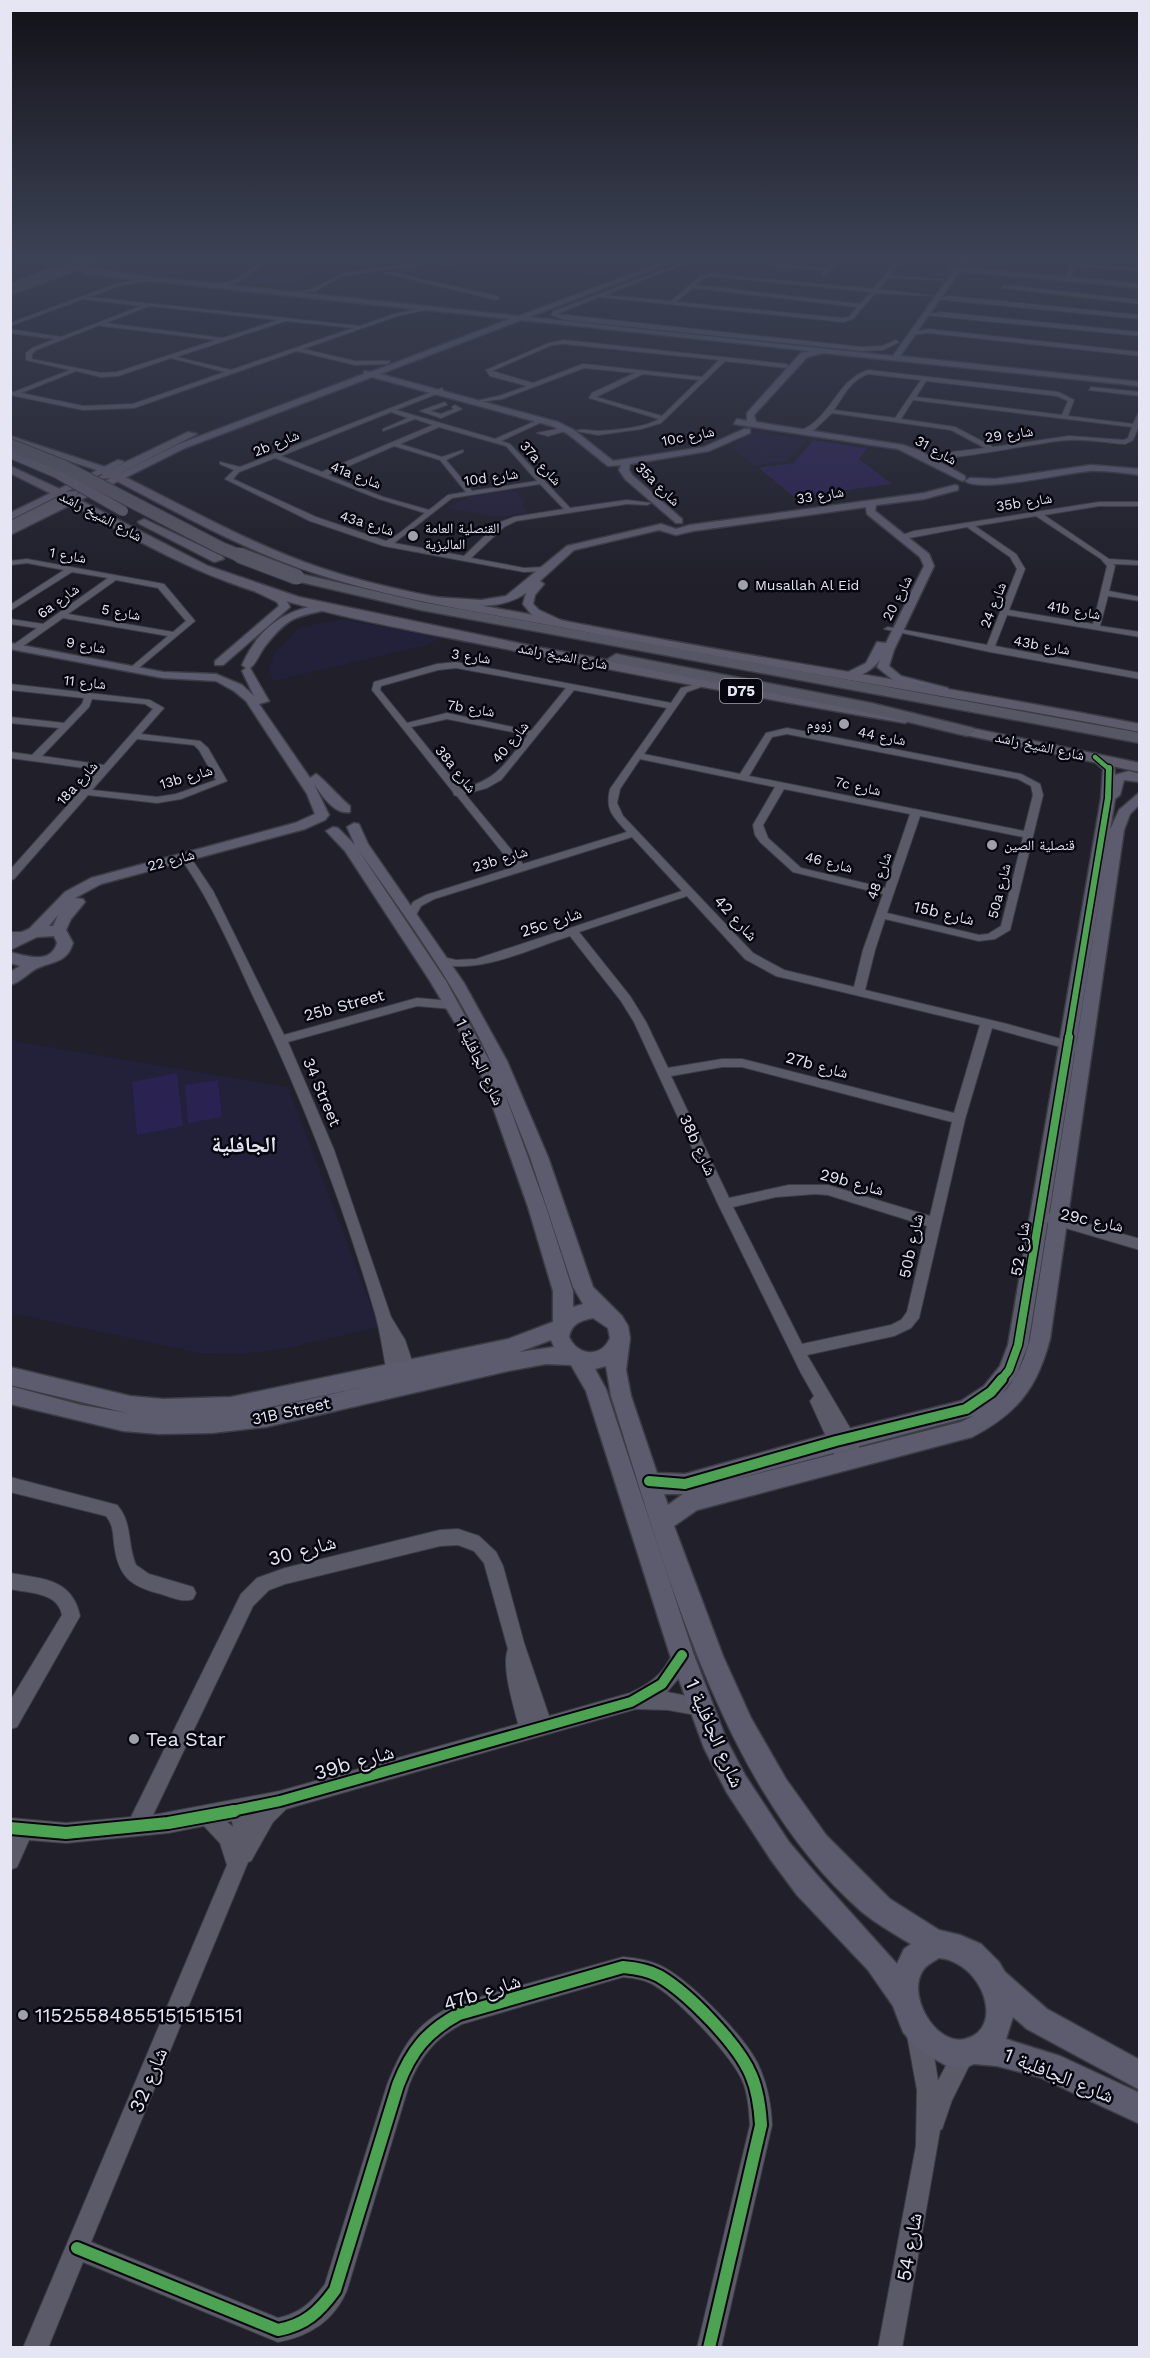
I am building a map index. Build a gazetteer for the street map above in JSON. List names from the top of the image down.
{
  "streets": {
    "highway": ["شارع الشيخ راشد", "D75"],
    "street": [
      "شارع 29",
      "10c شارع",
      "2b شارع",
      "شارع 31",
      "37a شارع",
      "41a شارع",
      "10d شارع",
      "35a شارع",
      "شارع 33",
      "35b شارع",
      "43a شارع",
      "شارع 1",
      "شارع 20",
      "6a شارع",
      "شارع 24",
      "41b شارع",
      "شارع 5",
      "شارع 9",
      "43b شارع",
      "شارع 3",
      "شارع 11",
      "7b شارع",
      "شارع 44",
      "شارع 40",
      "38a شارع",
      "13b شارع",
      "18a شارع",
      "7c شارع",
      "23b شارع",
      "شارع 22",
      "شارع 46",
      "شارع 48",
      "50a شارع",
      "15b شارع",
      "شارع 42",
      "25c شارع",
      "25b Street",
      "شارع الجافلية 1",
      "27b شارع",
      "34 Street",
      "38b شارع",
      "29b شارع",
      "29c شارع",
      "50b شارع",
      "شارع 52",
      "31B Street",
      "شارع 30",
      "39b شارع",
      "47b شارع",
      "شارع 32",
      "شارع 54"
    ]
  },
  "crossings": [
    ["شارع 29", "شارع 31"],
    ["10c شارع", "شارع 31"],
    ["10c شارع", "35a شارع"],
    ["2b شارع", "37a شارع"],
    ["2b شارع", "41a شارع"],
    ["2b شارع", "35a شارع"],
    ["2b شارع", "43a شارع"],
    ["شارع 31", "شارع 33"],
    ["37a شارع", "10d شارع"],
    ["41a شارع", "10d شارع"],
    ["10d شارع", "43a شارع"],
    ["35a شارع", "شارع 33"],
    ["شارع 33", "شارع 20"],
    ["35b شارع", "شارع 20"],
    ["35b شارع", "شارع 24"],
    ["شارع الشيخ راشد", "شارع 20"],
    ["شارع الشيخ راشد", "شارع 42"],
    ["شارع الشيخ راشد", "شارع 52"],
    ["شارع 1", "6a شارع"],
    ["شارع 1", "شارع 5"],
    ["شارع 20", "43b شارع"],
    ["6a شارع", "شارع 5"],
    ["6a شارع", "شارع 9"],
    ["شارع 24", "41b شارع"],
    ["شارع 24", "43b شارع"],
    ["شارع 3", "شارع 40"],
    ["شارع 3", "38a شارع"],
    ["شارع 3", "شارع 42"],
    ["شارع 11", "18a شارع"],
    ["7b شارع", "شارع 40"],
    ["7b شارع", "38a شارع"],
    ["شارع 44", "7c شارع"],
    ["شارع 44", "50a شارع"],
    ["شارع 40", "38a شارع"],
    ["38a شارع", "23b شارع"],
    ["13b شارع", "18a شارع"],
    ["7c شارع", "شارع 46"],
    ["7c شارع", "شارع 48"],
    ["7c شارع", "50a شارع"],
    ["7c شارع", "شارع 42"],
    ["23b شارع", "شارع 42"],
    ["23b شارع", "شارع الجافلية 1"],
    ["شارع 22", "شارع الجافلية 1"],
    ["شارع 22", "34 Street"],
    ["شارع 46", "شارع 48"],
    ["شارع 48", "15b شارع"],
    ["شارع 48", "شارع 42"],
    ["50a شارع", "15b شارع"],
    ["شارع 42", "25c شارع"],
    ["شارع 42", "50b شارع"],
    ["شارع 42", "شارع 52"],
    ["25c شارع", "شارع الجافلية 1"],
    ["25c شارع", "38b شارع"],
    ["25b Street", "شارع الجافلية 1"],
    ["25b Street", "34 Street"],
    ["شارع الجافلية 1", "شارع 52"],
    ["شارع الجافلية 1", "31B Street"],
    ["شارع الجافلية 1", "39b شارع"],
    ["شارع الجافلية 1", "شارع 54"],
    ["27b شارع", "38b شارع"],
    ["27b شارع", "50b شارع"],
    ["34 Street", "31B Street"],
    ["38b شارع", "29b شارع"],
    ["38b شارع", "50b شارع"],
    ["38b شارع", "شارع 52"],
    ["29b شارع", "50b شارع"],
    ["29c شارع", "شارع 52"],
    ["شارع 30", "39b شارع"],
    ["39b شارع", "شارع 32"],
    ["47b شارع", "شارع 32"]
  ],
  "districts": ["الجافلية"],
  "places": [
    "القنصلية العامة الماليزية",
    "Musallah Al Eid",
    "زووم",
    "قنصلية الصين",
    "Tea Star",
    "11525584855151515151"
  ]
}
